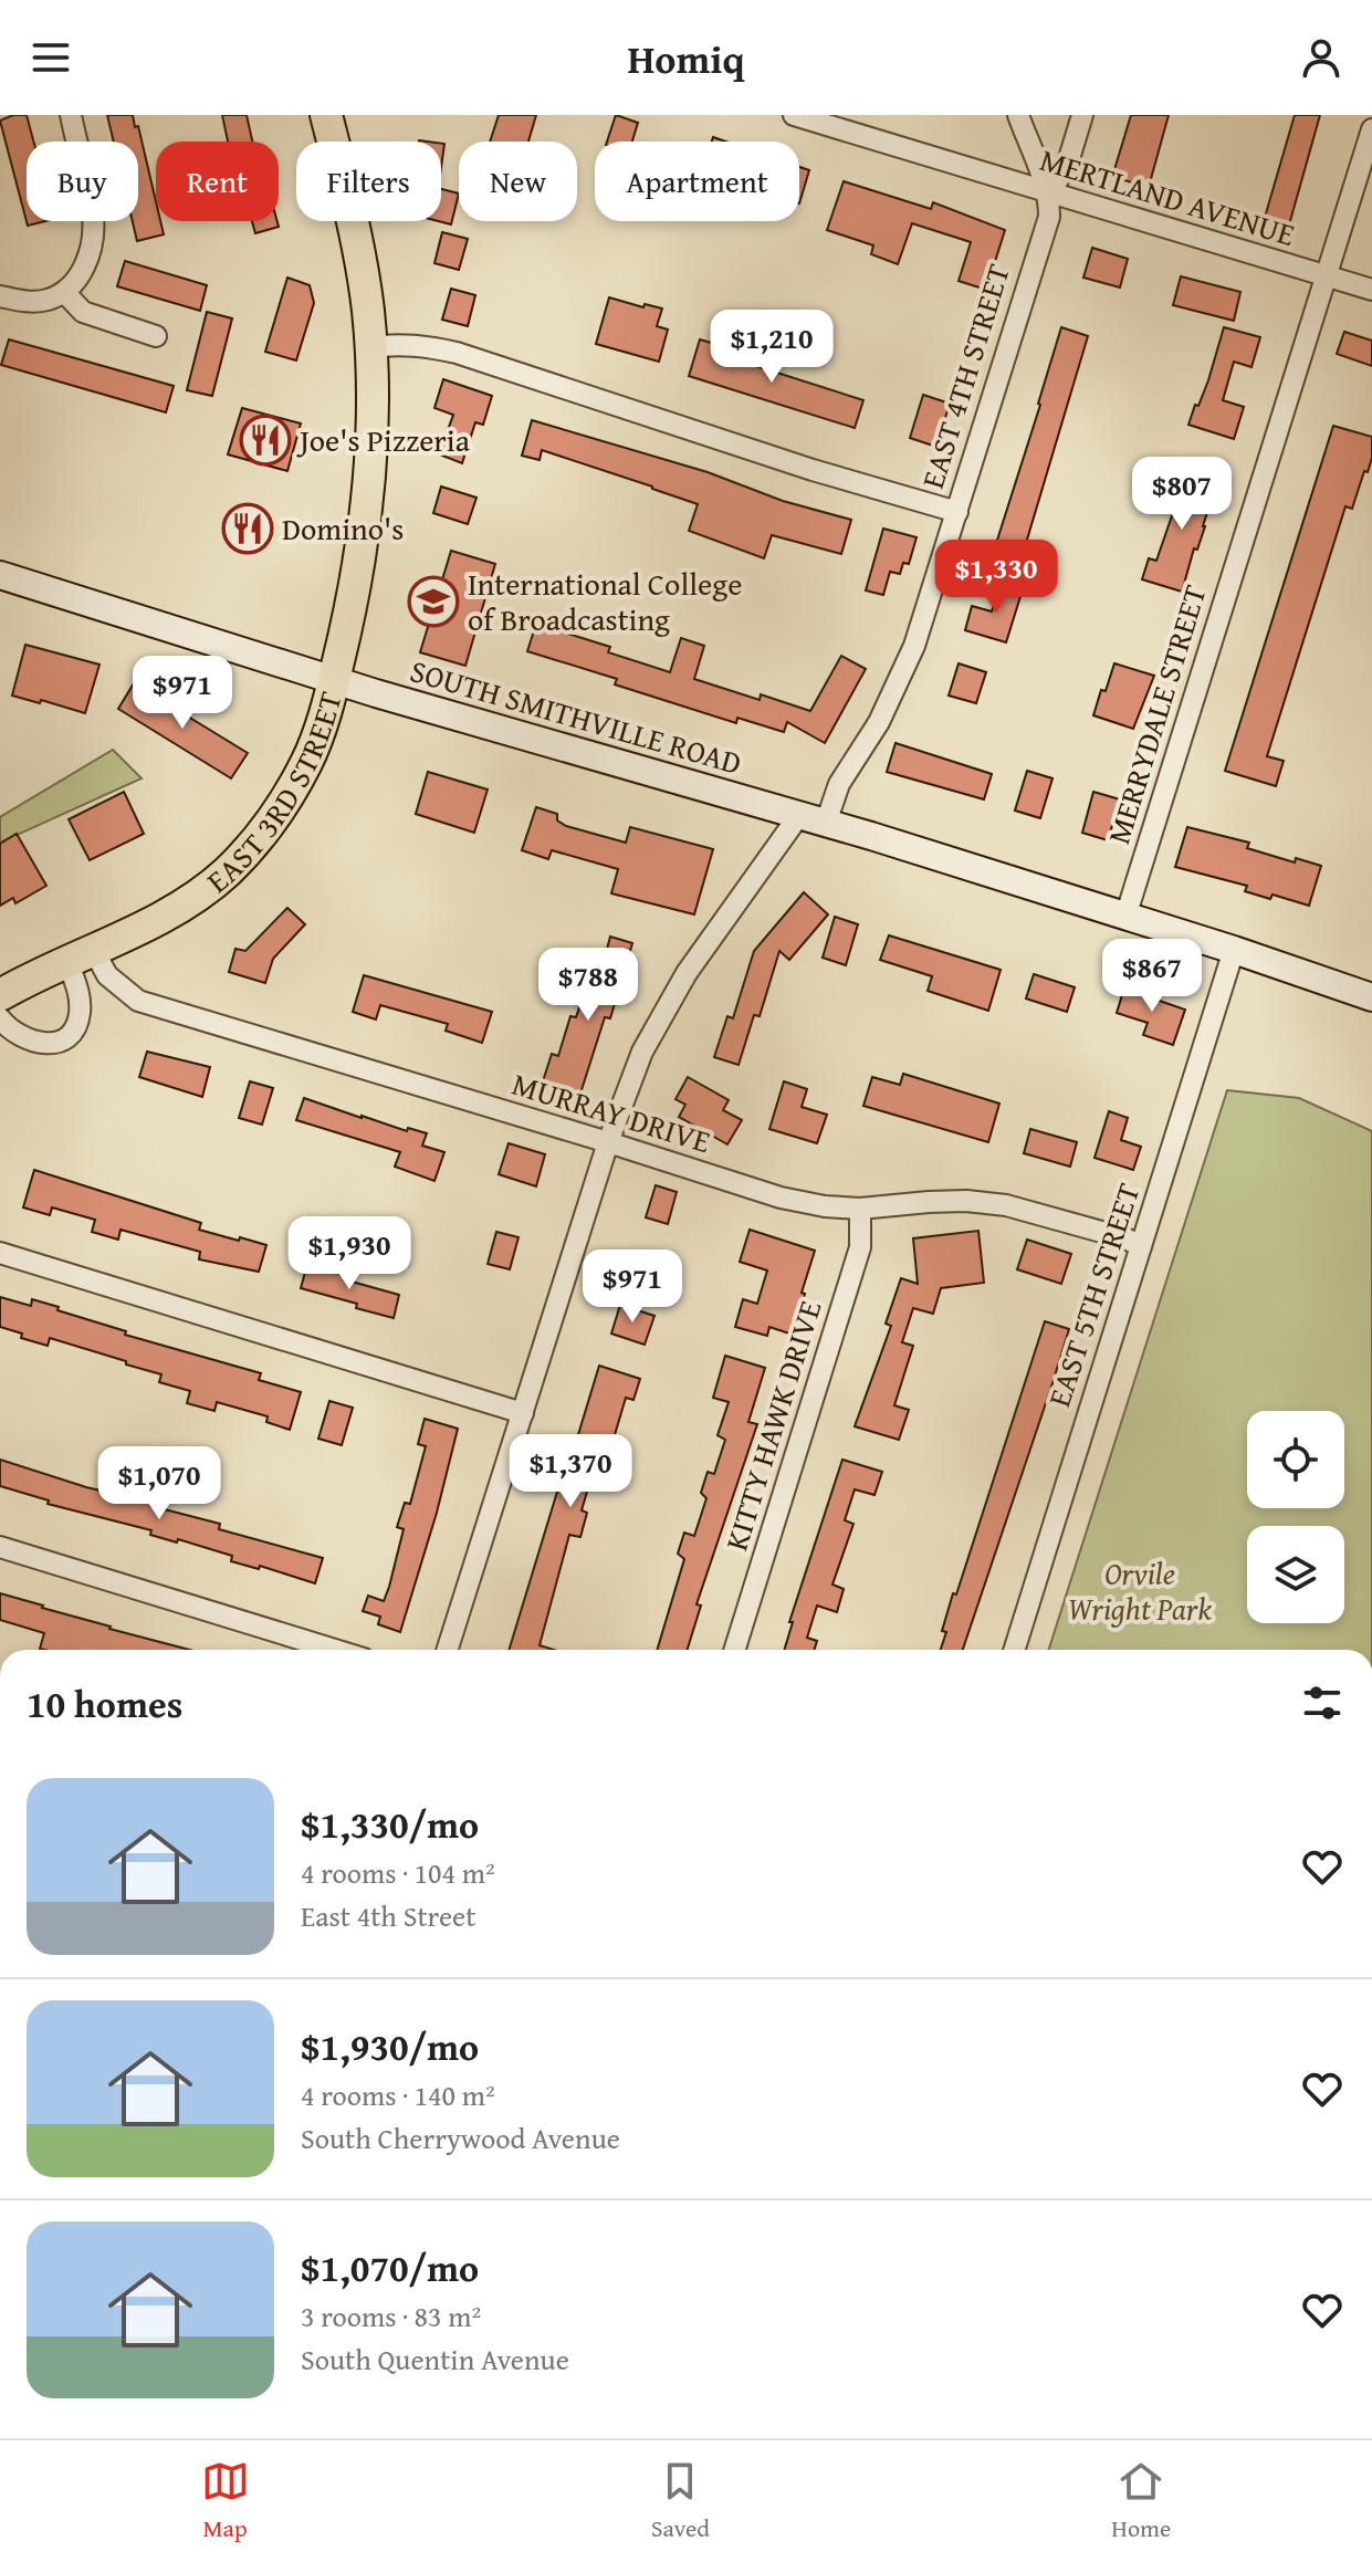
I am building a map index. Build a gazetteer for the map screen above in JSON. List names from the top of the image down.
{
  "streets": {
    "main road": ["SOUTH SMITHVILLE ROAD", "EAST 3RD STREET"],
    "street": [
      "MERTLAND AVENUE",
      "EAST 4TH STREET",
      "MERRYDALE STREET",
      "MURRAY DRIVE",
      "EAST 5TH STREET",
      "KITTY HAWK DRIVE"
    ]
  },
  "crossings": [
    ["MERTLAND AVENUE", "EAST 4TH STREET"],
    ["MERTLAND AVENUE", "MERRYDALE STREET"],
    ["SOUTH SMITHVILLE ROAD", "EAST 3RD STREET"],
    ["EAST 3RD STREET", "MURRAY DRIVE"],
    ["MURRAY DRIVE", "EAST 5TH STREET"],
    ["MURRAY DRIVE", "KITTY HAWK DRIVE"]
  ],
  "parks": ["Orvile Wright Park"],
  "places": {
    "restaurant": ["Joe's Pizzeria", "Domino's"],
    "school or university": ["International College of Broadcasting"]
  },
  "page": {
    "header": "Homiq",
    "chip": [
      "Buy",
      "Rent",
      "Filters",
      "New",
      "Apartment"
    ],
    "price": [
      "$1,210",
      "$807",
      "$1,330",
      "$971",
      "$867",
      "$788",
      "$1,930",
      "$971",
      "$1,370",
      "$1,070"
    ],
    "heading": "10 homes",
    "list": [
      {
        "name": "$1,330/mo",
        "note": "4 rooms · 104 m² · East 4th Street"
      },
      {
        "name": "$1,930/mo",
        "note": "4 rooms · 140 m² · South Cherrywood Avenue"
      },
      {
        "name": "$1,070/mo",
        "note": "3 rooms · 83 m² · South Quentin Avenue"
      }
    ],
    "tabs": ["Map", "Saved", "Home"]
  }
}
